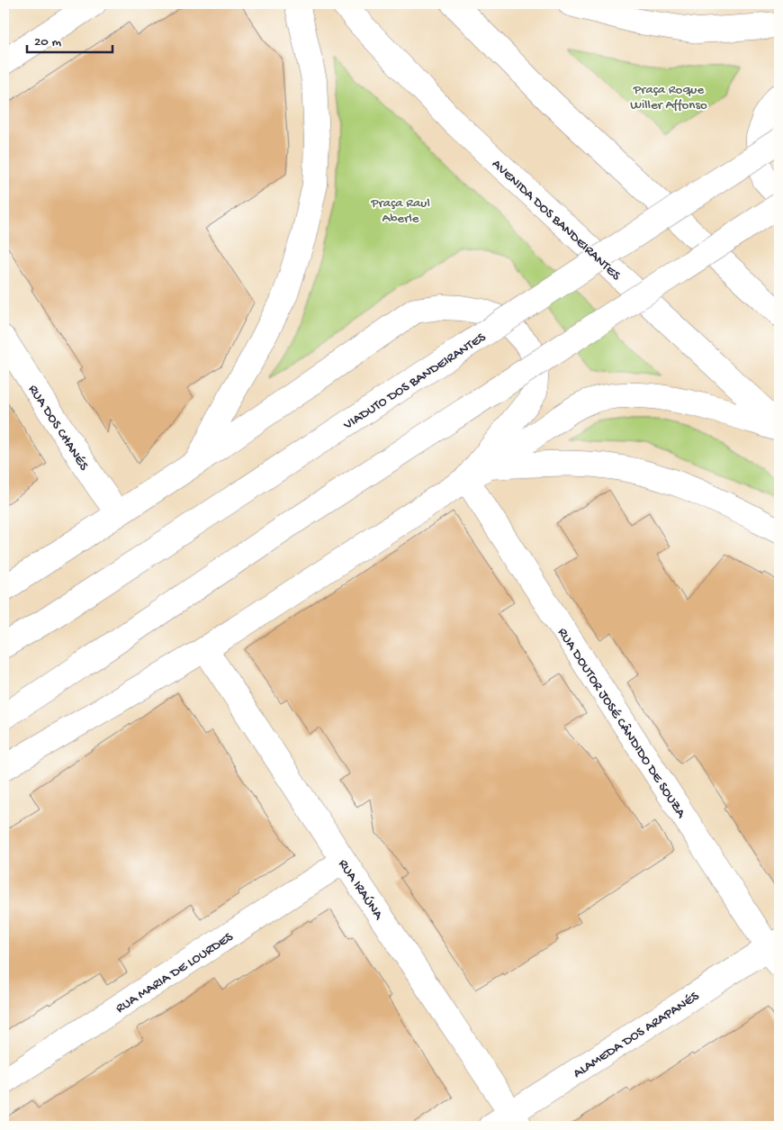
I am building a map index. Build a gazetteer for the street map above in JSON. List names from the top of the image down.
{
  "streets": {
    "main road": [
      "AVENIDA DOS BANDEIRANTES",
      "VIADUTO DOS BANDEIRANTES",
      "RUA DOS CHANÉS",
      "RUA DOUTOR JOSÉ CÂNDIDO DE SOUZA",
      "RUA IRAÚNA",
      "RUA MARIA DE LOURDES",
      "ALAMEDA DOS ARAPANÉS"
    ]
  },
  "crossings": [
    ["RUA DOUTOR JOSÉ CÂNDIDO DE SOUZA", "ALAMEDA DOS ARAPANÉS"],
    ["RUA IRAÚNA", "RUA MARIA DE LOURDES"],
    ["RUA IRAÚNA", "ALAMEDA DOS ARAPANÉS"]
  ],
  "parks": ["Praça Roque Willer Affonso", "Praça Raul Aberle"],
  "scale_bar": "20 m"
}
